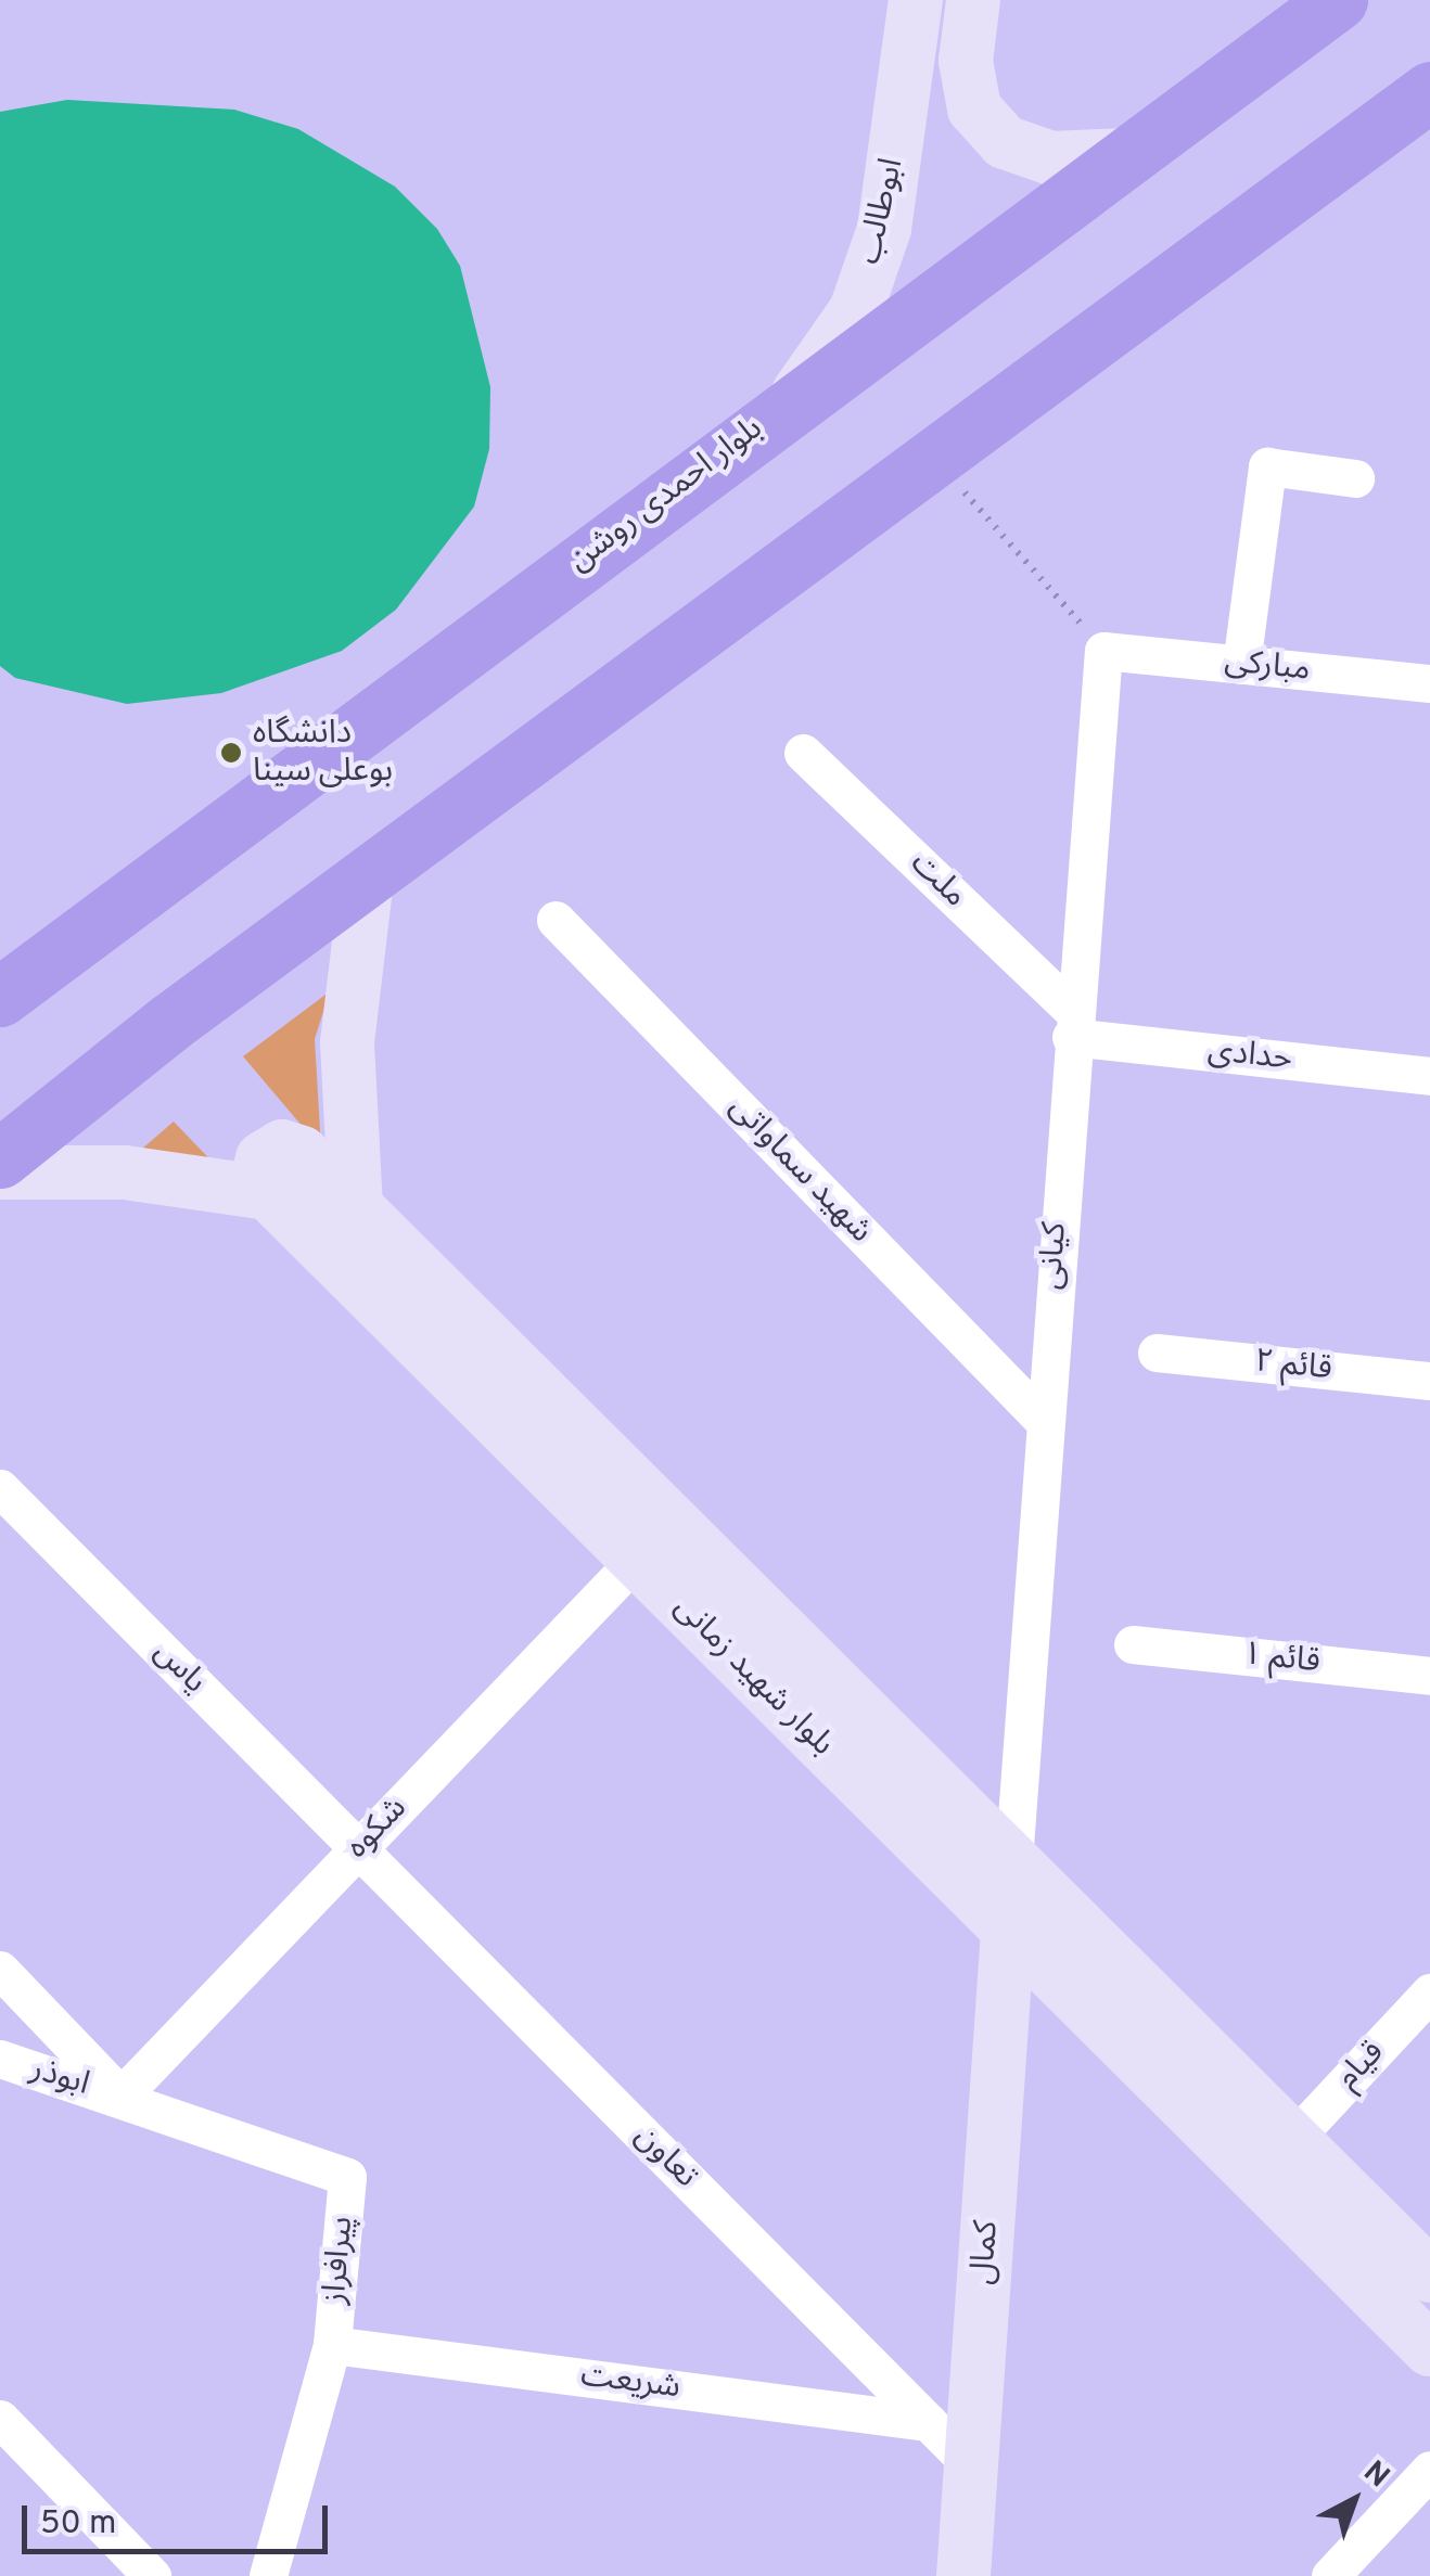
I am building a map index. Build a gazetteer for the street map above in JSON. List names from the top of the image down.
{
  "streets": {
    "highway": ["بلوار احمدی روشن"],
    "main road": ["ابوطالب", "بلوار شهید زمانی", "کمال"],
    "street": [
      "مبارکی",
      "ملت",
      "حدادی",
      "شهید سماواتی",
      "کیانی",
      "قائم ۲",
      "قائم ۱",
      "یاس",
      "شکوه",
      "قیام",
      "ابوذر",
      "تعاون",
      "پیرافراز",
      "شریعت"
    ]
  },
  "crossings": [
    ["ابوطالب", "بلوار احمدی روشن"],
    ["مبارکی", "کیانی"],
    ["ملت", "حدادی"],
    ["ملت", "کیانی"],
    ["حدادی", "کیانی"],
    ["شهید سماواتی", "کیانی"],
    ["کیانی", "بلوار شهید زمانی"],
    ["یاس", "شکوه"],
    ["یاس", "تعاون"],
    ["بلوار شهید زمانی", "شکوه"],
    ["بلوار شهید زمانی", "قیام"],
    ["بلوار شهید زمانی", "کمال"],
    ["شکوه", "ابوذر"],
    ["شکوه", "تعاون"],
    ["شکوه", "پیرافراز"],
    ["ابوذر", "پیرافراز"],
    ["تعاون", "کمال"],
    ["تعاون", "شریعت"],
    ["پیرافراز", "شریعت"]
  ],
  "places": ["دانشگاه بوعلی سینا"],
  "scale_bar": "50 m",
  "north": "top right"
}
